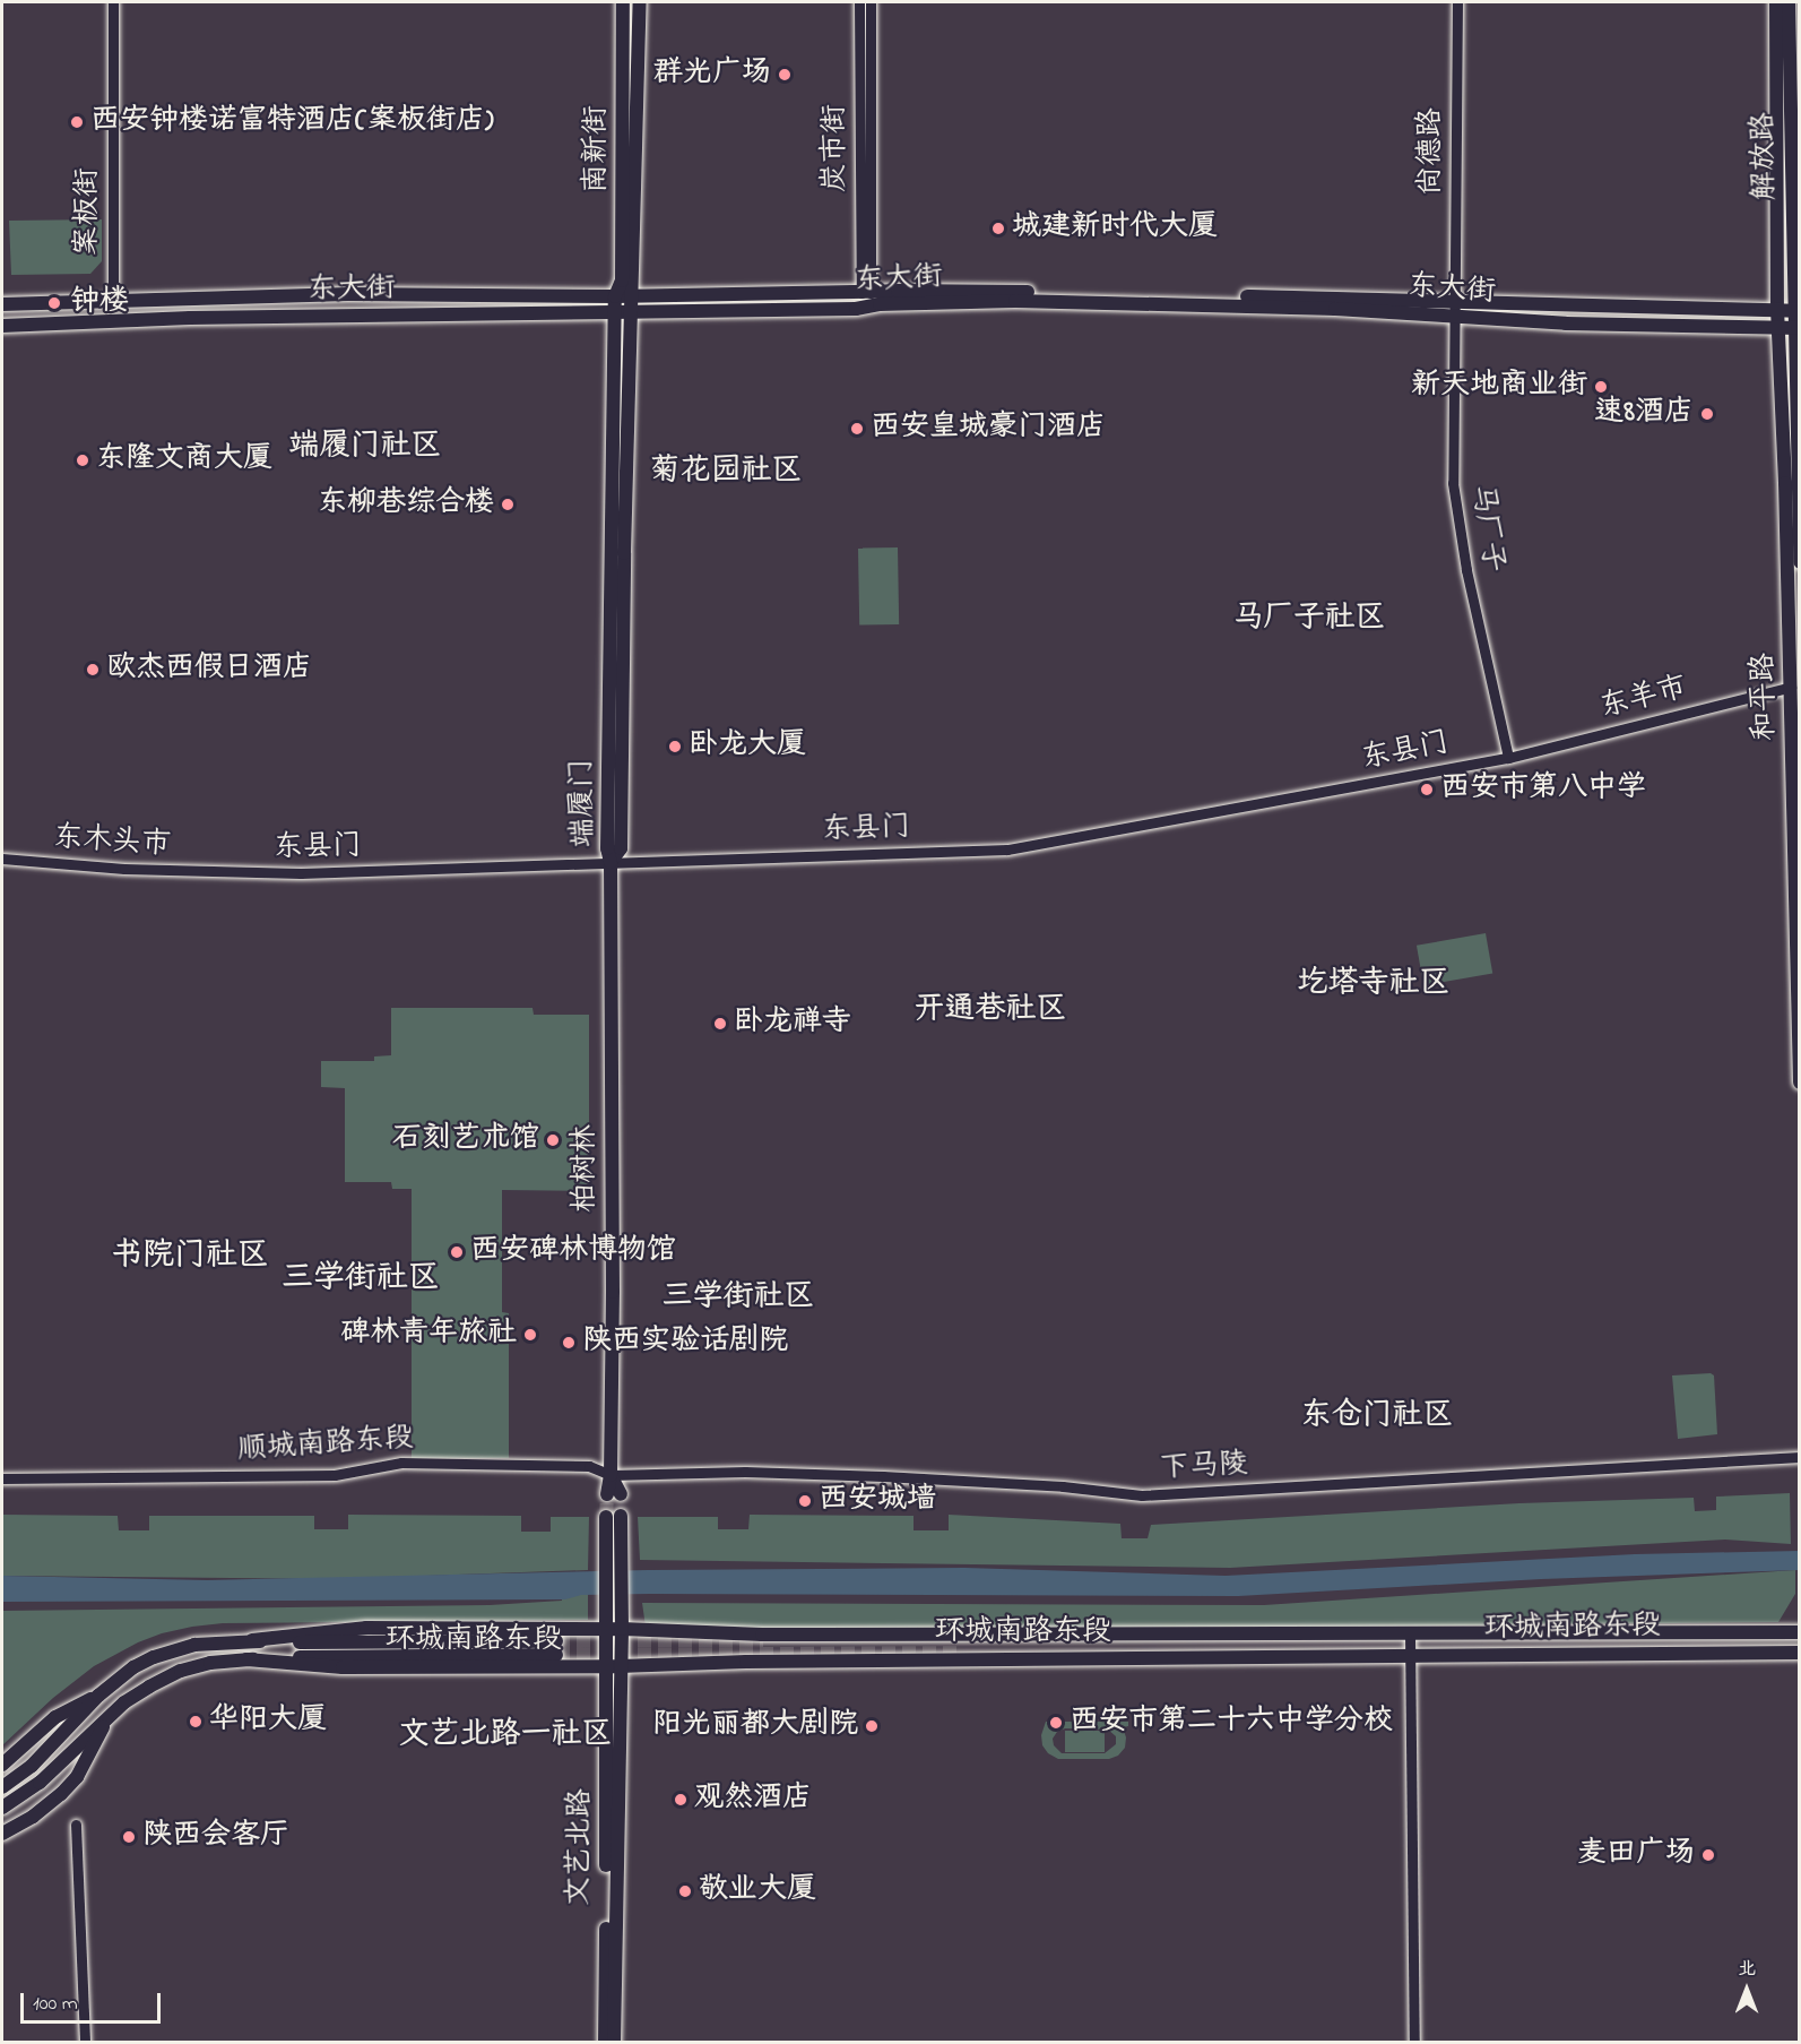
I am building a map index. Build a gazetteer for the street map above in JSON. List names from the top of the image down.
{
  "streets": {
    "main road": [
      "南新街",
      "解放路",
      "东大街",
      "和平路",
      "端履门",
      "柏树林",
      "环城南路东段",
      "文艺北路"
    ],
    "street": [
      "炭市街",
      "尚德路",
      "案板街",
      "马厂子",
      "东羊市",
      "东县门",
      "东木头市",
      "顺城南路东段",
      "下马陵"
    ]
  },
  "crossings": [
    ["炭市街", "东大街"],
    ["南新街", "东大街"],
    ["南新街", "端履门"],
    ["尚德路", "东大街"],
    ["尚德路", "马厂子"],
    ["解放路", "东大街"],
    ["解放路", "和平路"],
    ["案板街", "东大街"],
    ["东大街", "马厂子"],
    ["东大街", "和平路"],
    ["东大街", "端履门"],
    ["马厂子", "东羊市"],
    ["马厂子", "东县门"],
    ["和平路", "东羊市"],
    ["东羊市", "东县门"],
    ["东县门", "端履门"],
    ["东县门", "东木头市"],
    ["东县门", "柏树林"],
    ["端履门", "柏树林"],
    ["柏树林", "顺城南路东段"],
    ["柏树林", "下马陵"],
    ["顺城南路东段", "下马陵"],
    ["环城南路东段", "文艺北路"]
  ],
  "districts": [
    "端履门社区",
    "菊花园社区",
    "马厂子社区",
    "圪塔寺社区",
    "开通巷社区",
    "书院门社区",
    "三学街社区",
    "三学街社区",
    "东仓门社区",
    "文艺北路一社区"
  ],
  "places": [
    "群光广场",
    "西安钟楼诺富特酒店(案板街店)",
    "城建新时代大厦",
    "钟楼",
    "新天地商业街",
    "速8酒店",
    "西安皇城豪门酒店",
    "东隆文商大厦",
    "东柳巷综合楼",
    "欧杰西假日酒店",
    "卧龙大厦",
    "西安市第八中学",
    "卧龙禅寺",
    "石刻艺术馆",
    "西安碑林博物馆",
    "碑林青年旅社",
    "陕西实验话剧院",
    "西安城墙",
    "华阳大厦",
    "西安市第二十六中学分校",
    "阳光丽都大剧院",
    "观然酒店",
    "陕西会客厅",
    "麦田广场",
    "敬业大厦"
  ],
  "scale_bar": "100 m",
  "north": "top"
}
